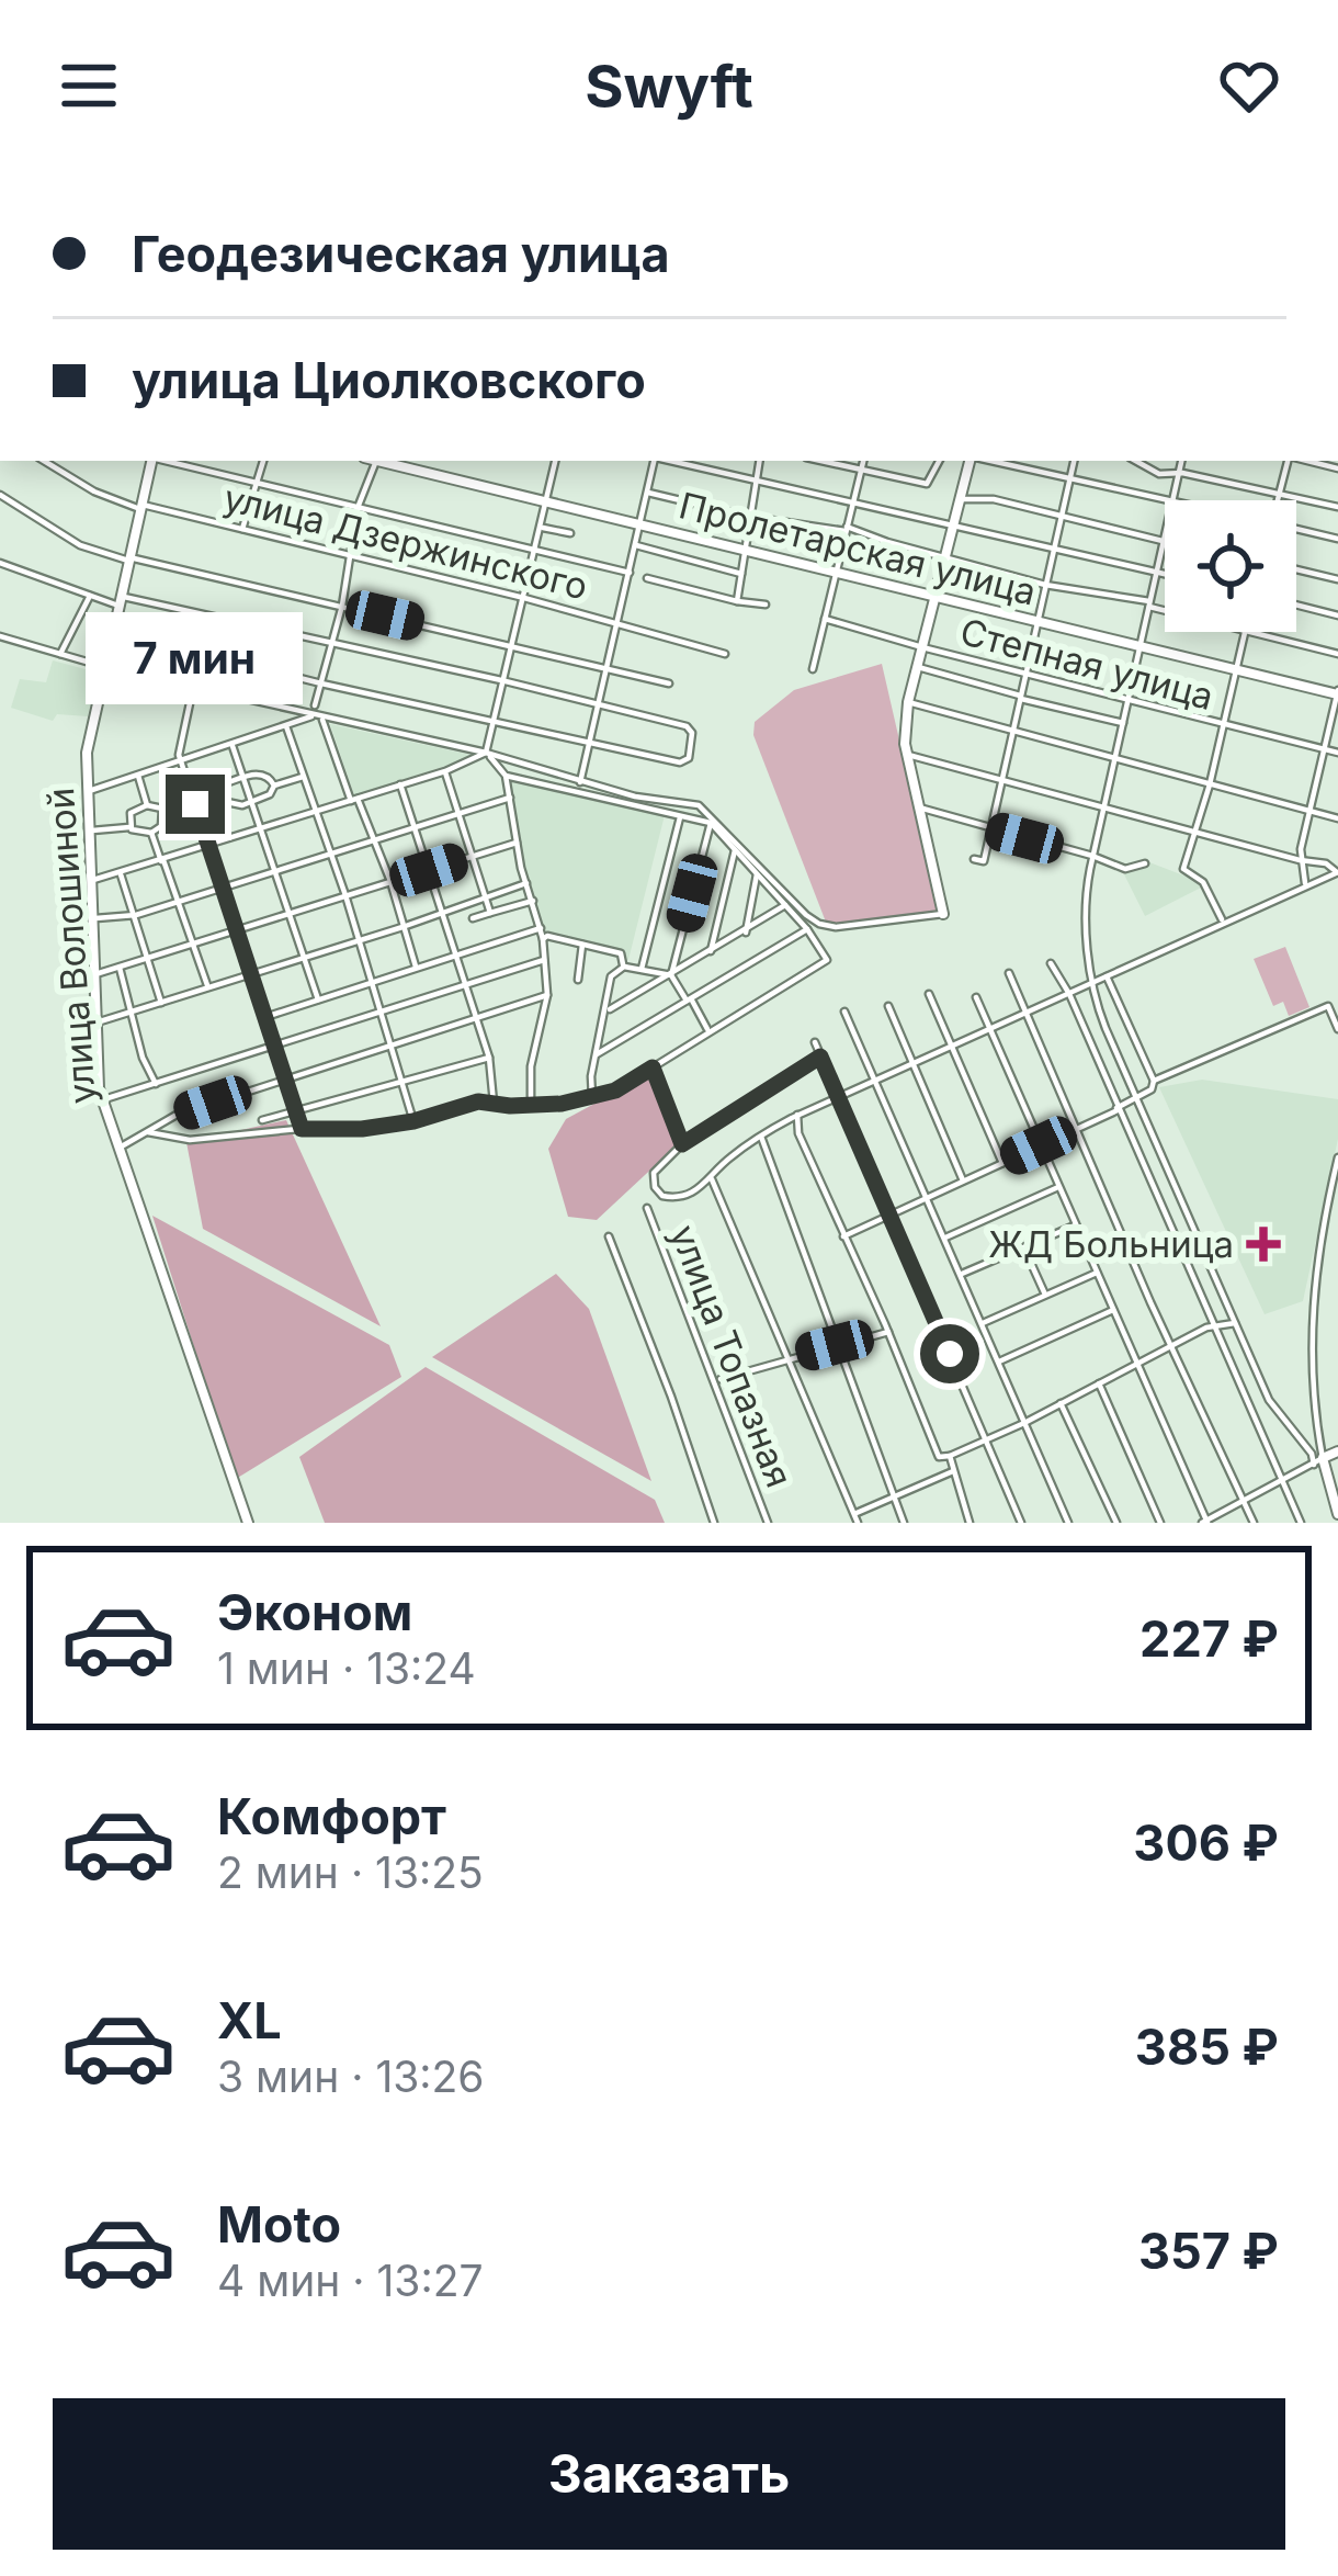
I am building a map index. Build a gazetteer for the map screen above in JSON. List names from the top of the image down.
{
  "streets": {
    "street": [
      "улица Дзержинского",
      "Пролетарская улица",
      "Степная улица",
      "улица Волошиной",
      "улица Топазная"
    ]
  },
  "crossings": [
    ["улица Дзержинского", "улица Волошиной"]
  ],
  "places": {
    "health": ["ЖД Больница"]
  },
  "page": {
    "header": "Swyft",
    "banner": ["Геодезическая улица", "улица Циолковского"],
    "bubble": "7 мин",
    "list": [
      {
        "name": "Эконом",
        "note": "1 мин · 13:24",
        "value": "227 ₽"
      },
      {
        "name": "Комфорт",
        "note": "2 мин · 13:25",
        "value": "306 ₽"
      },
      {
        "name": "XL",
        "note": "3 мин · 13:26",
        "value": "385 ₽"
      },
      {
        "name": "Moto",
        "note": "4 мин · 13:27",
        "value": "357 ₽"
      }
    ],
    "buttons": "Заказать"
  }
}
